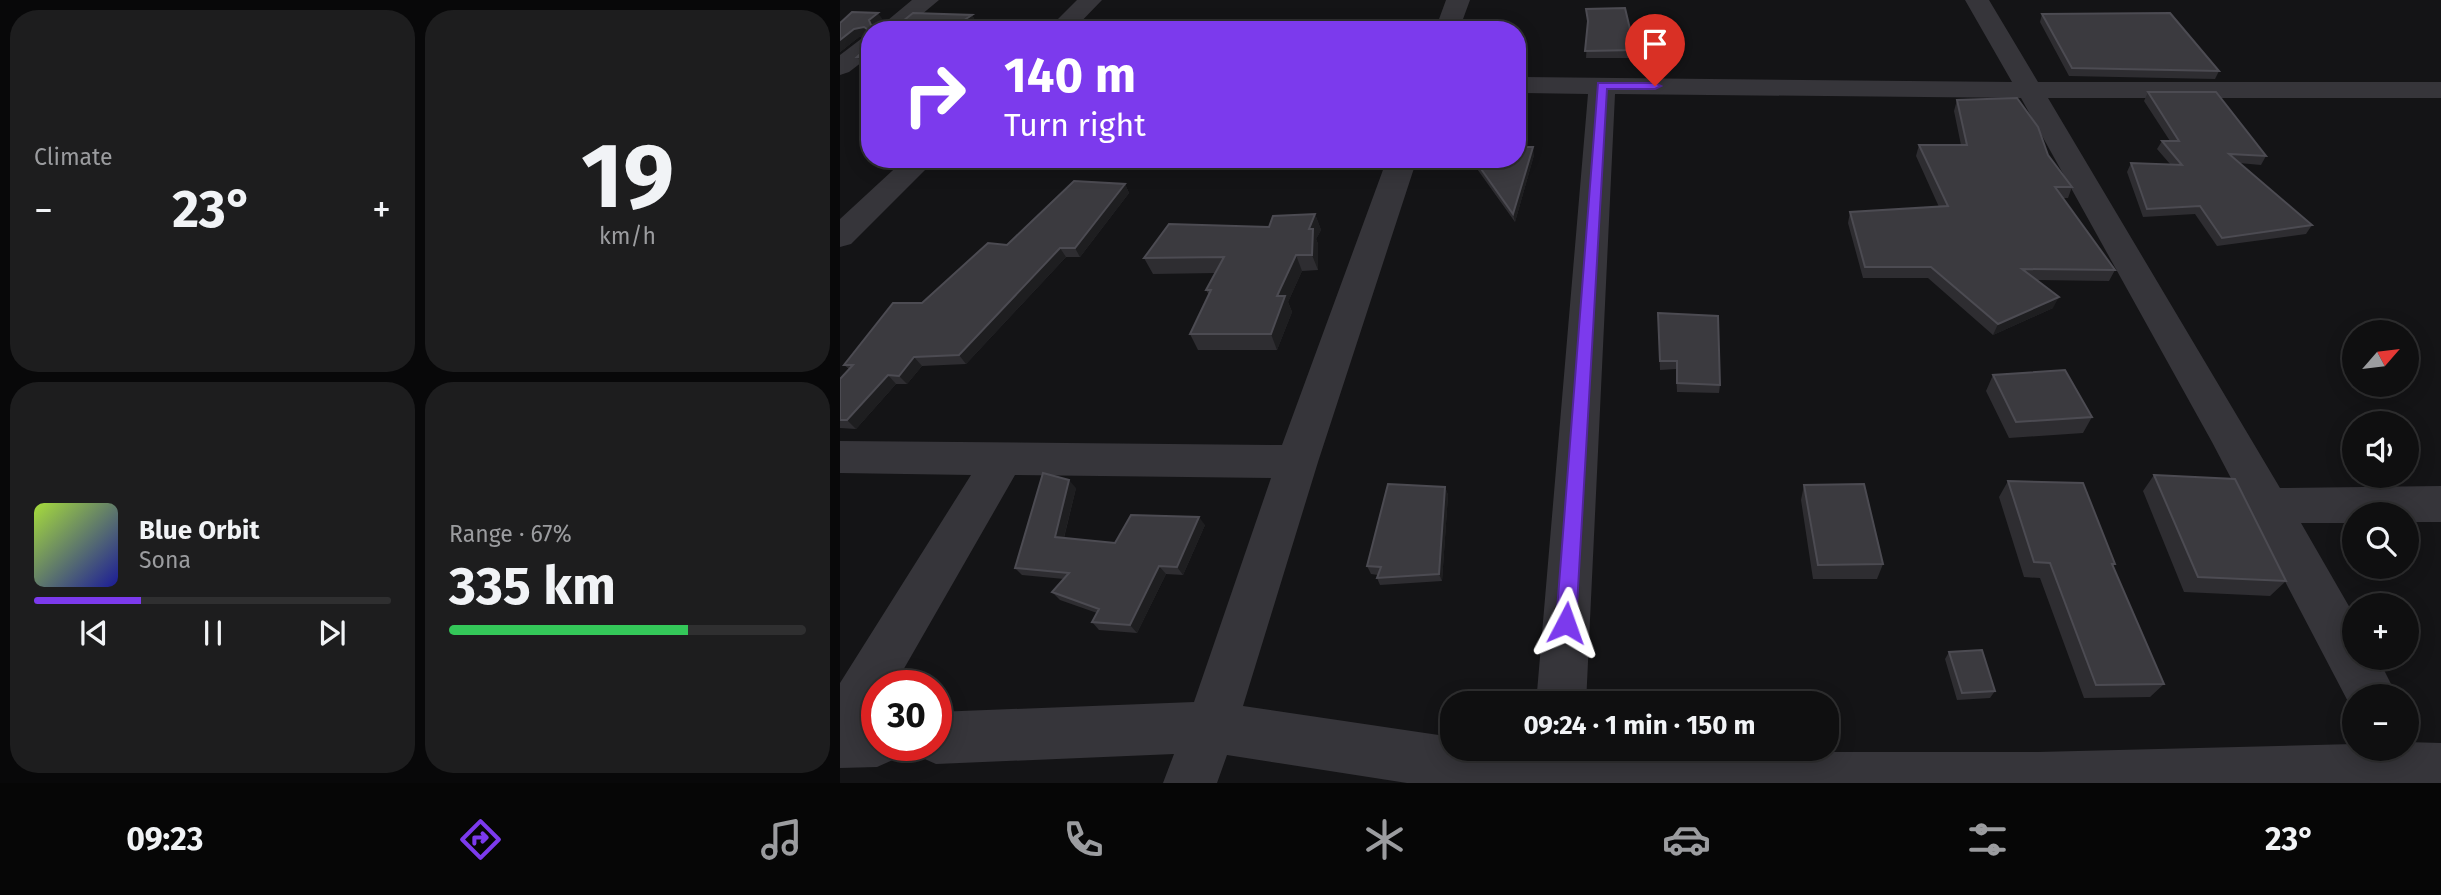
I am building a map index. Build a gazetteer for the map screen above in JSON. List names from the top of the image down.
{
  "north": "top right",
  "page": {
    "tile": [
      "Climate",
      ["19", "km/h"],
      ["Range · 67%", "335 km"]
    ],
    "turn": ["140 m", "Turn right"],
    "heat": ["−", "23°", "+"],
    "map_buttons": ["+", "−"],
    "song": ["Blue Orbit", "Sona"],
    "limit": "30",
    "trip": "09:24 · 1 min · 150 m",
    "tabs": ["09:23", "23°"]
  }
}
